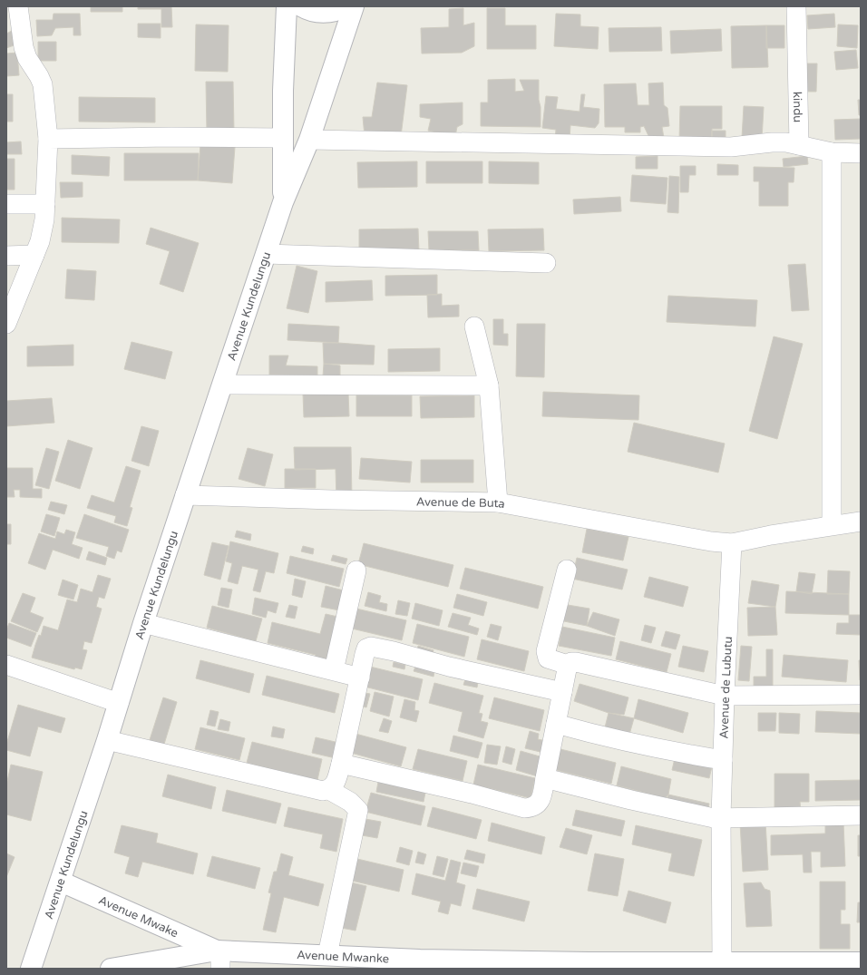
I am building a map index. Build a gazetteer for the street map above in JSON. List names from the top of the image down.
{
  "streets": {
    "street": [
      "kindu",
      "Avenue Kundelungu",
      "Avenue de Buta",
      "Avenue de Lubutu",
      "Avenue Mwake",
      "Avenue Mwanke"
    ]
  },
  "crossings": [
    ["Avenue Kundelungu", "Avenue de Buta"],
    ["Avenue Kundelungu", "Avenue Mwake"],
    ["Avenue de Buta", "Avenue de Lubutu"],
    ["Avenue de Lubutu", "Avenue Mwanke"],
    ["Avenue Mwake", "Avenue Mwanke"]
  ]
}
